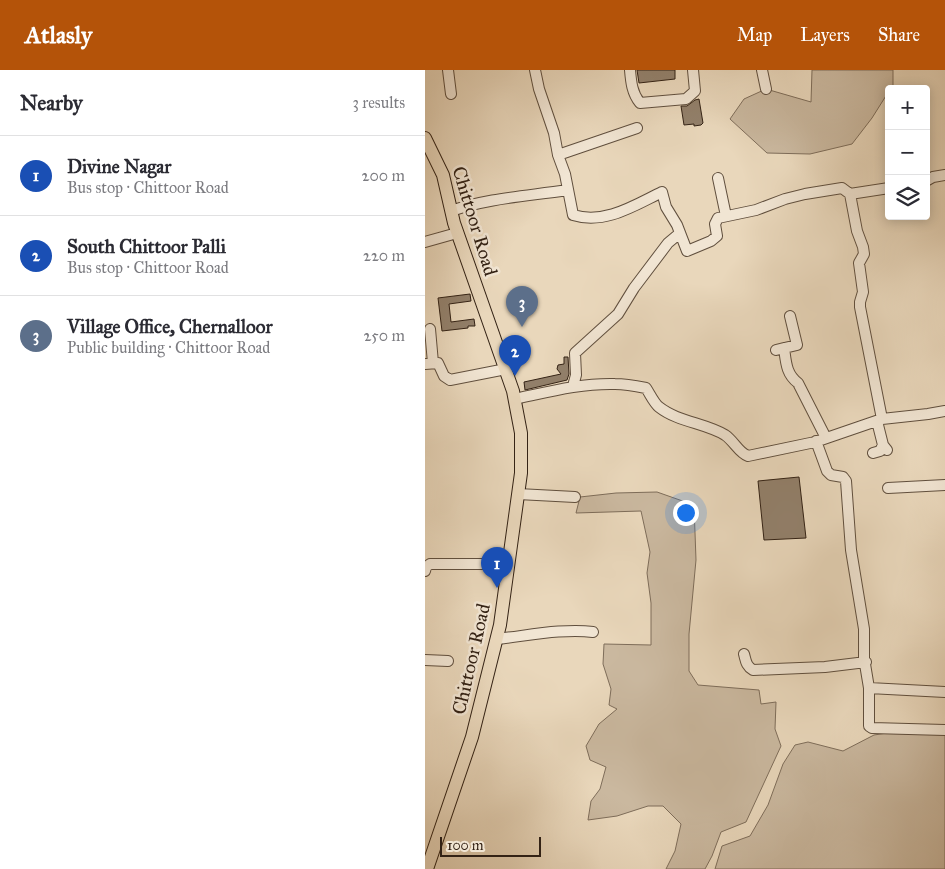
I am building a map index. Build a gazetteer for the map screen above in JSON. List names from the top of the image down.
{
  "streets": {
    "main road": ["Chittoor Road"]
  },
  "scale_bar": "100 m",
  "page": {
    "header": "Atlasly",
    "nav": ["Map", "Layers", "Share"],
    "heading": ["Nearby", "3 results"],
    "map_buttons": ["+", "−"],
    "list": [
      {
        "mark": "1",
        "name": "Divine Nagar",
        "note": "Bus stop · Chittoor Road",
        "value": "200 m"
      },
      {
        "mark": "2",
        "name": "South Chittoor Palli",
        "note": "Bus stop · Chittoor Road",
        "value": "220 m"
      },
      {
        "mark": "3",
        "name": "Village Office, Chernalloor",
        "note": "Public building · Chittoor Road",
        "value": "250 m"
      }
    ],
    "pins": ["3", "2", "1"],
    "scale": "100 m"
  }
}
